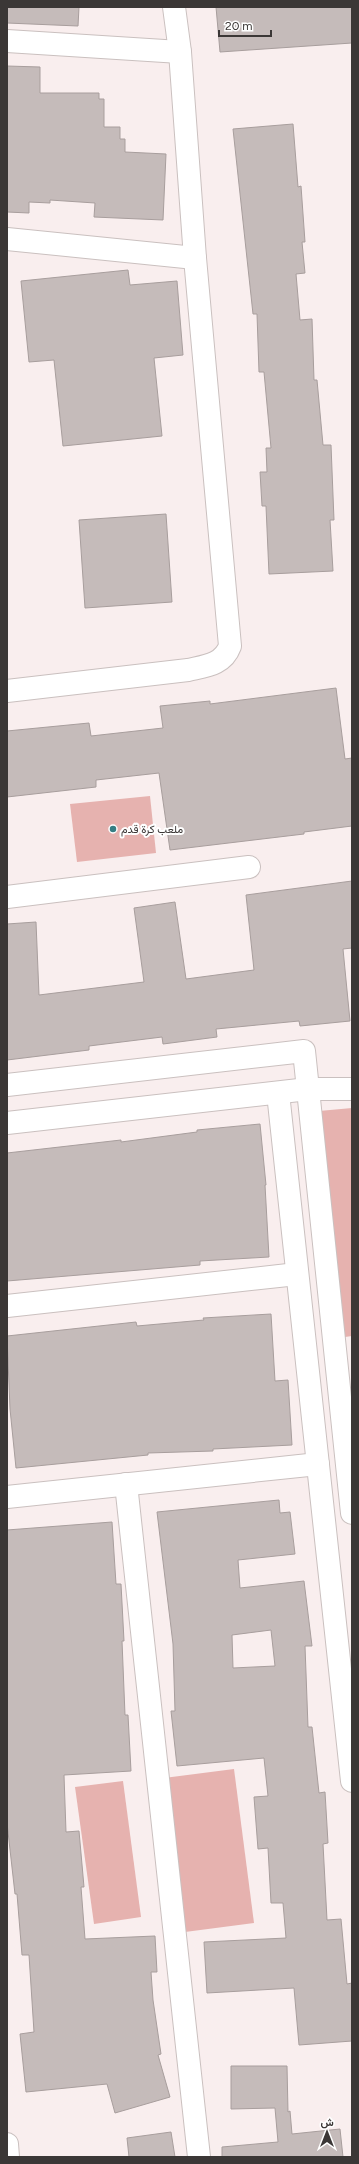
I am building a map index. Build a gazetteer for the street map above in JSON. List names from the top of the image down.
{
  "places": ["ملعب كرة قدم"],
  "scale_bar": "20 m",
  "north": "top"
}
